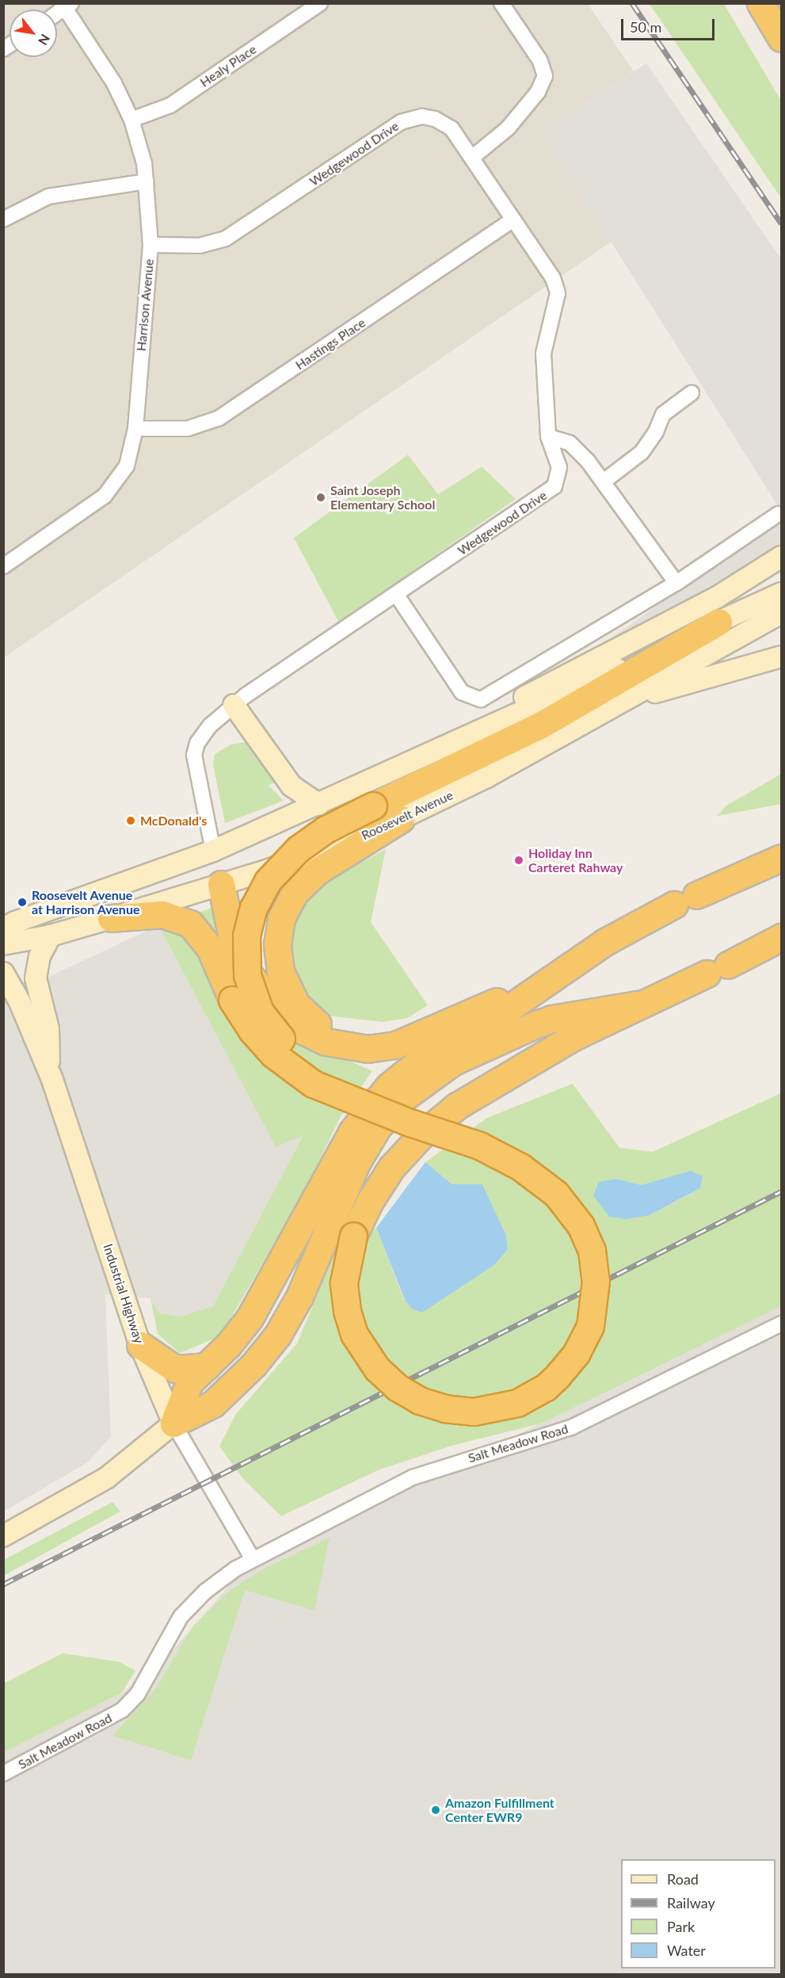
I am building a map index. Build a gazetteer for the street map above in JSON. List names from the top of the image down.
{
  "streets": {
    "main road": ["Roosevelt Avenue", "Industrial Highway"],
    "street": [
      "Healy Place",
      "Wedgewood Drive",
      "Harrison Avenue",
      "Hastings Place",
      "Salt Meadow Road"
    ]
  },
  "crossings": [
    ["Healy Place", "Harrison Avenue"],
    ["Wedgewood Drive", "Harrison Avenue"],
    ["Wedgewood Drive", "Hastings Place"],
    ["Harrison Avenue", "Hastings Place"]
  ],
  "places": [
    "Saint Joseph Elementary School",
    "McDonald's",
    "Holiday Inn Carteret Rahway",
    "Roosevelt Avenue at Harrison Avenue",
    "Amazon Fulfillment Center EWR9"
  ],
  "legend": [
    "Road",
    "Railway",
    "Park",
    "Water"
  ],
  "scale_bar": "50 m",
  "north": "bottom right"
}
